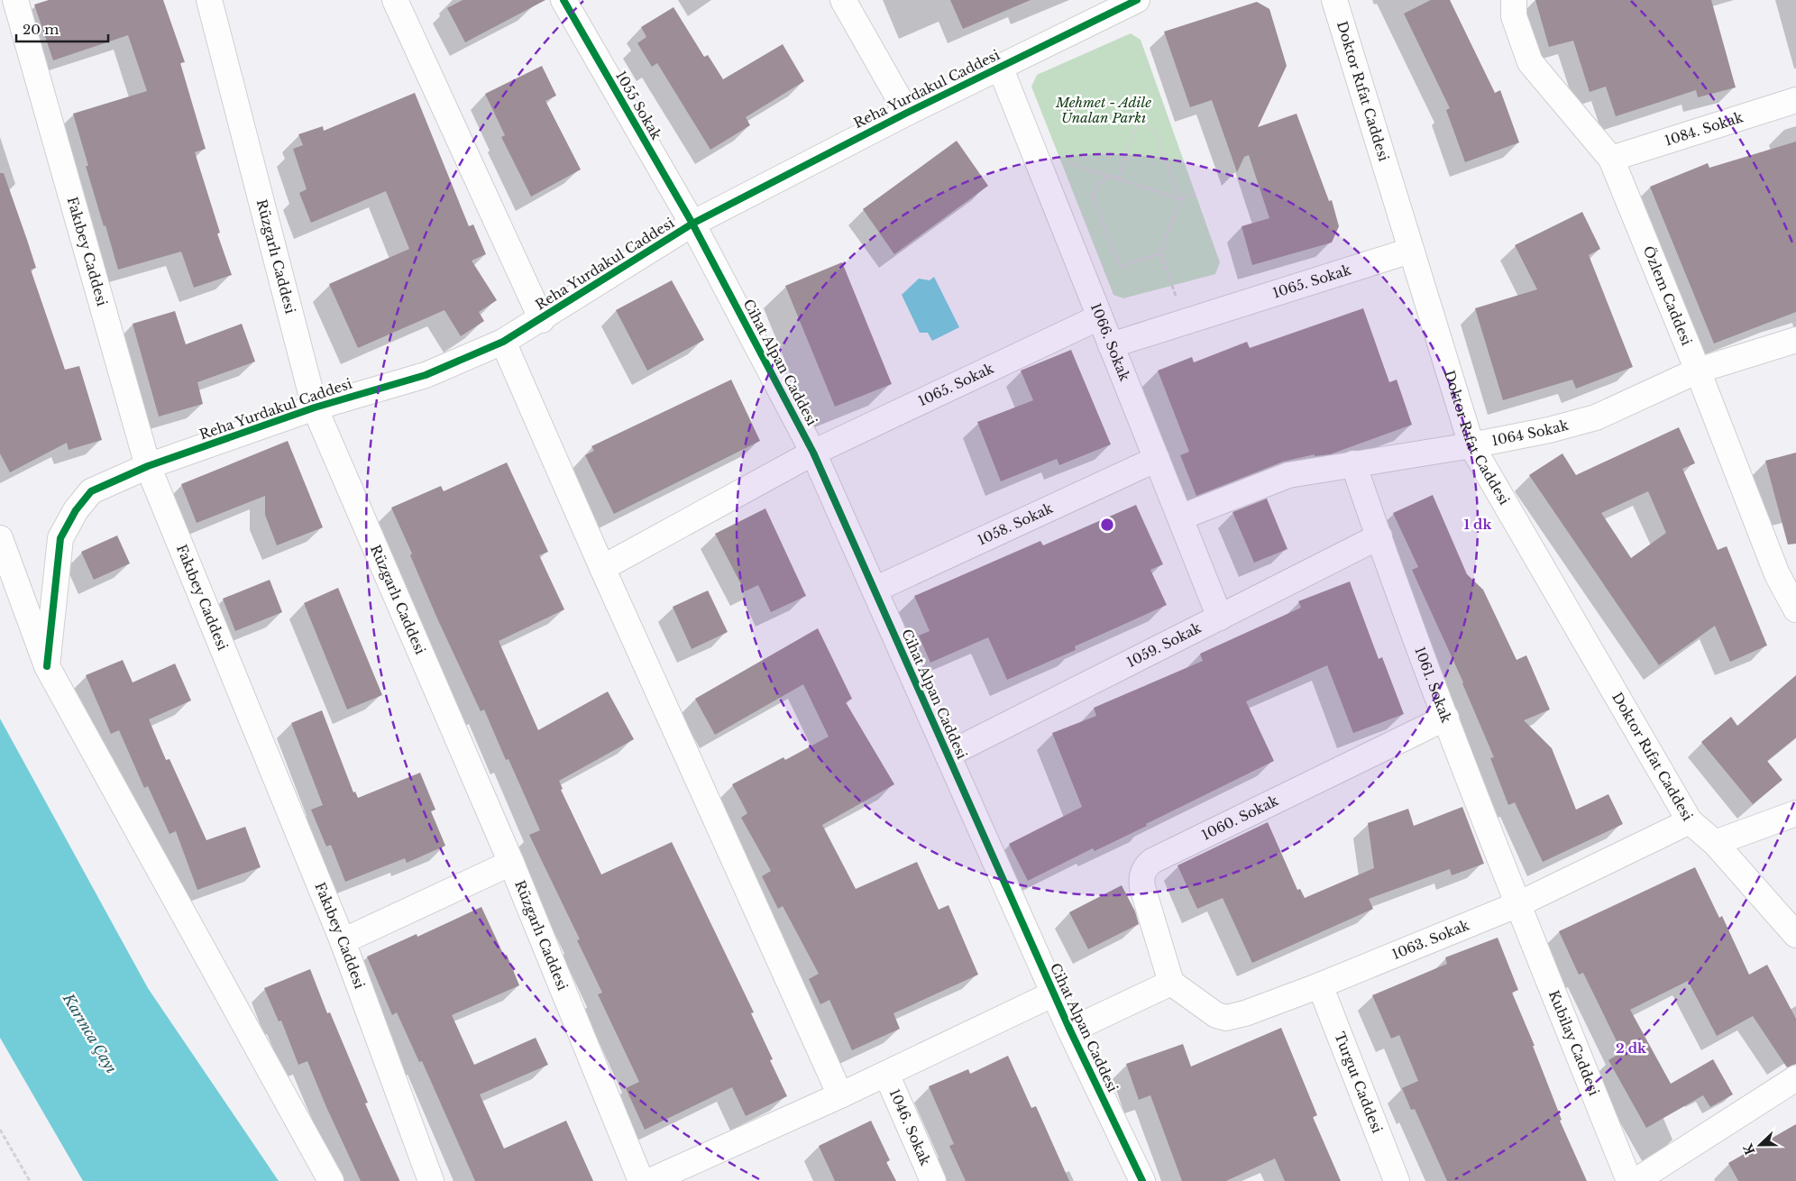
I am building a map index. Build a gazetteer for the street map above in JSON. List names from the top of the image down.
{
  "streets": {
    "street": [
      "Reha Yurdakul Caddesi",
      "Doktor Rıfat Caddesi",
      "1055 Sokak",
      "1084. Sokak",
      "Fakıbey Caddesi",
      "Rüzgarlı Caddesi",
      "1065. Sokak",
      "Özlem Caddesi",
      "1066. Sokak",
      "Cihat Alpan Caddesi",
      "1064 Sokak",
      "1058. Sokak",
      "1059. Sokak",
      "1061. Sokak",
      "1060. Sokak",
      "1063. Sokak",
      "Kubilay Caddesi",
      "Turgut Caddesi",
      "1046. Sokak"
    ]
  },
  "crossings": [
    ["Reha Yurdakul Caddesi", "1055 Sokak"],
    ["Reha Yurdakul Caddesi", "Fakıbey Caddesi"],
    ["Reha Yurdakul Caddesi", "Rüzgarlı Caddesi"],
    ["Reha Yurdakul Caddesi", "1066. Sokak"],
    ["Reha Yurdakul Caddesi", "Cihat Alpan Caddesi"],
    ["Doktor Rıfat Caddesi", "1065. Sokak"],
    ["Doktor Rıfat Caddesi", "1064 Sokak"],
    ["Doktor Rıfat Caddesi", "1063. Sokak"],
    ["1055 Sokak", "Cihat Alpan Caddesi"],
    ["1084. Sokak", "Özlem Caddesi"],
    ["1065. Sokak", "1066. Sokak"],
    ["1065. Sokak", "Cihat Alpan Caddesi"],
    ["Özlem Caddesi", "1064 Sokak"],
    ["1066. Sokak", "1064 Sokak"],
    ["1066. Sokak", "1058. Sokak"],
    ["1066. Sokak", "1059. Sokak"],
    ["Cihat Alpan Caddesi", "1058. Sokak"],
    ["Cihat Alpan Caddesi", "1059. Sokak"],
    ["1064 Sokak", "1061. Sokak"],
    ["1059. Sokak", "1061. Sokak"],
    ["1061. Sokak", "1060. Sokak"],
    ["1061. Sokak", "1063. Sokak"],
    ["1061. Sokak", "Kubilay Caddesi"],
    ["1060. Sokak", "1063. Sokak"],
    ["1063. Sokak", "Kubilay Caddesi"],
    ["1063. Sokak", "Turgut Caddesi"]
  ],
  "water": ["Karınca Çayı"],
  "parks": ["Mehmet - Adile Ünalan Parkı"],
  "scale_bar": "20 m",
  "north": "left",
  "rings": ["1 dk", "2 dk"]
}
